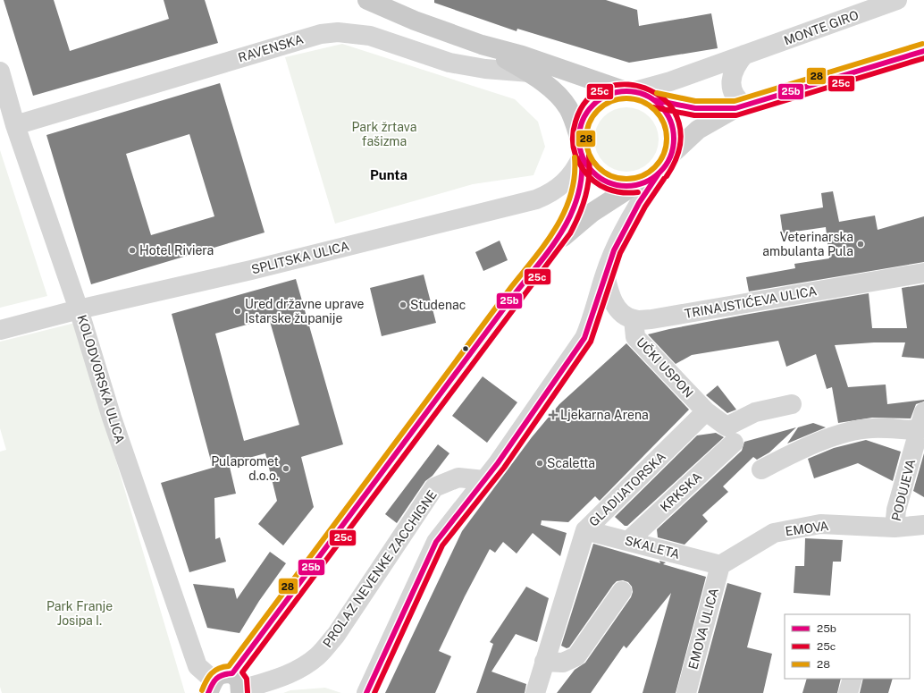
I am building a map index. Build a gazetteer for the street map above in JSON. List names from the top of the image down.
{
  "streets": {
    "street": [
      "MONTE GIRO",
      "RAVENSKA",
      "SPLITSKA ULICA",
      "TRINAJSTIĆEVA ULICA",
      "UČKI USPON",
      "KOLODVORSKA ULICA",
      "GLADIJATORSKA",
      "PODUJEVA",
      "KRKSKA",
      "EMOVA",
      "SKALETA",
      "PROLAZ NEVENKE ZACCHIGNE",
      "EMOVA ULICA"
    ]
  },
  "crossings": [
    ["MONTE GIRO", "SPLITSKA ULICA"],
    ["RAVENSKA", "KOLODVORSKA ULICA"],
    ["SPLITSKA ULICA", "KOLODVORSKA ULICA"],
    ["TRINAJSTIĆEVA ULICA", "UČKI USPON"],
    ["UČKI USPON", "GLADIJATORSKA"],
    ["GLADIJATORSKA", "SKALETA"],
    ["PODUJEVA", "EMOVA"],
    ["KRKSKA", "SKALETA"],
    ["EMOVA", "SKALETA"],
    ["EMOVA", "EMOVA ULICA"],
    ["SKALETA", "EMOVA ULICA"]
  ],
  "districts": ["Punta"],
  "parks": ["Park žrtava fašizma", "Park Franje Josipa I."],
  "places": {
    "other": [
      "Veterinarska ambulanta Pula",
      "Hotel Riviera",
      "Studenac",
      "Ured državne uprave Istarske županije",
      "Scaletta",
      "Pulapromet d.o.o."
    ],
    "health": ["Ljekarna Arena"]
  },
  "lines": ["transit line 28", "transit line 25b", "transit line 25c"],
  "legend": ["25b", "25c", "28"]
}
